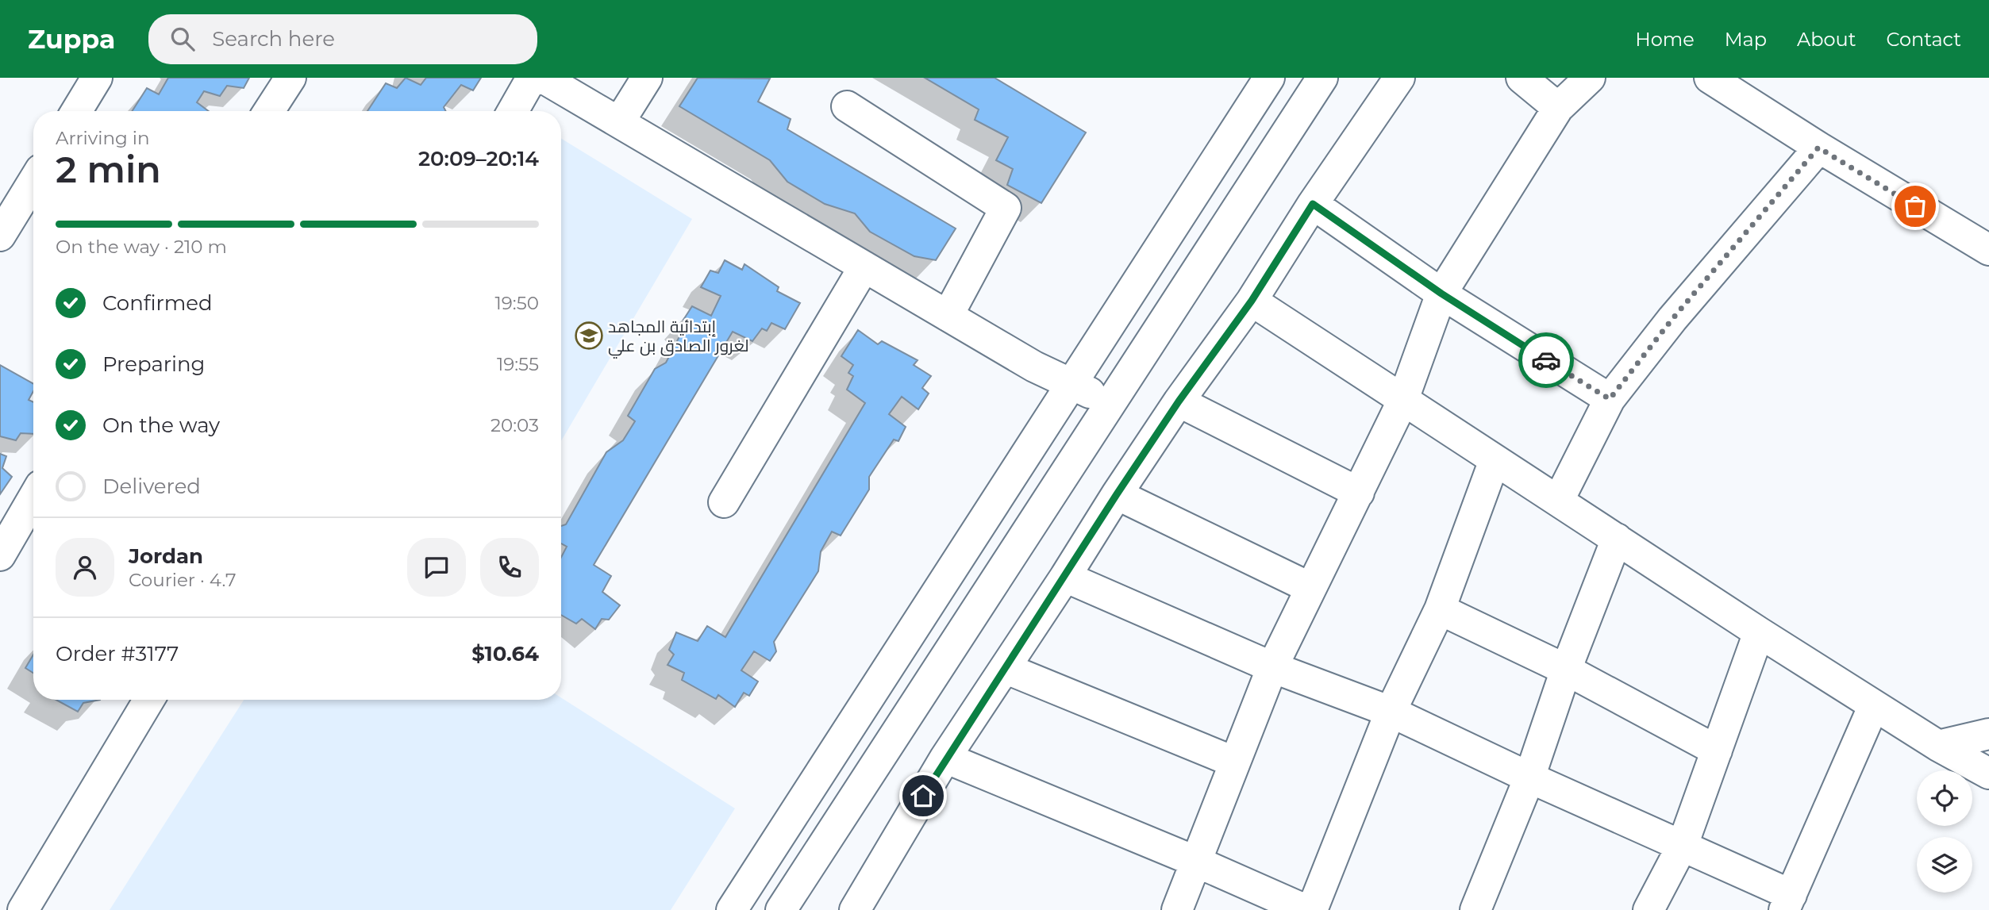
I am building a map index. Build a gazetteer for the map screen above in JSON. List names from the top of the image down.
{
  "places": {
    "school or university": ["إبتدائية المجاهد لغرور الصادق بن علي"]
  },
  "page": {
    "header": "Zuppa",
    "search": "Search here",
    "nav": [
      "Home",
      "Map",
      "About",
      "Contact"
    ],
    "heading": ["2 min", "Arriving in", "20:09–20:14"],
    "panel": [
      "Jordan",
      "Courier · 4.7",
      "Order #3177",
      "$10.64"
    ],
    "bar": "On the way · 210 m",
    "list": [
      ["Confirmed", "19:50"],
      ["Preparing", "19:55"],
      ["On the way", "20:03"],
      "Delivered"
    ]
  }
}
